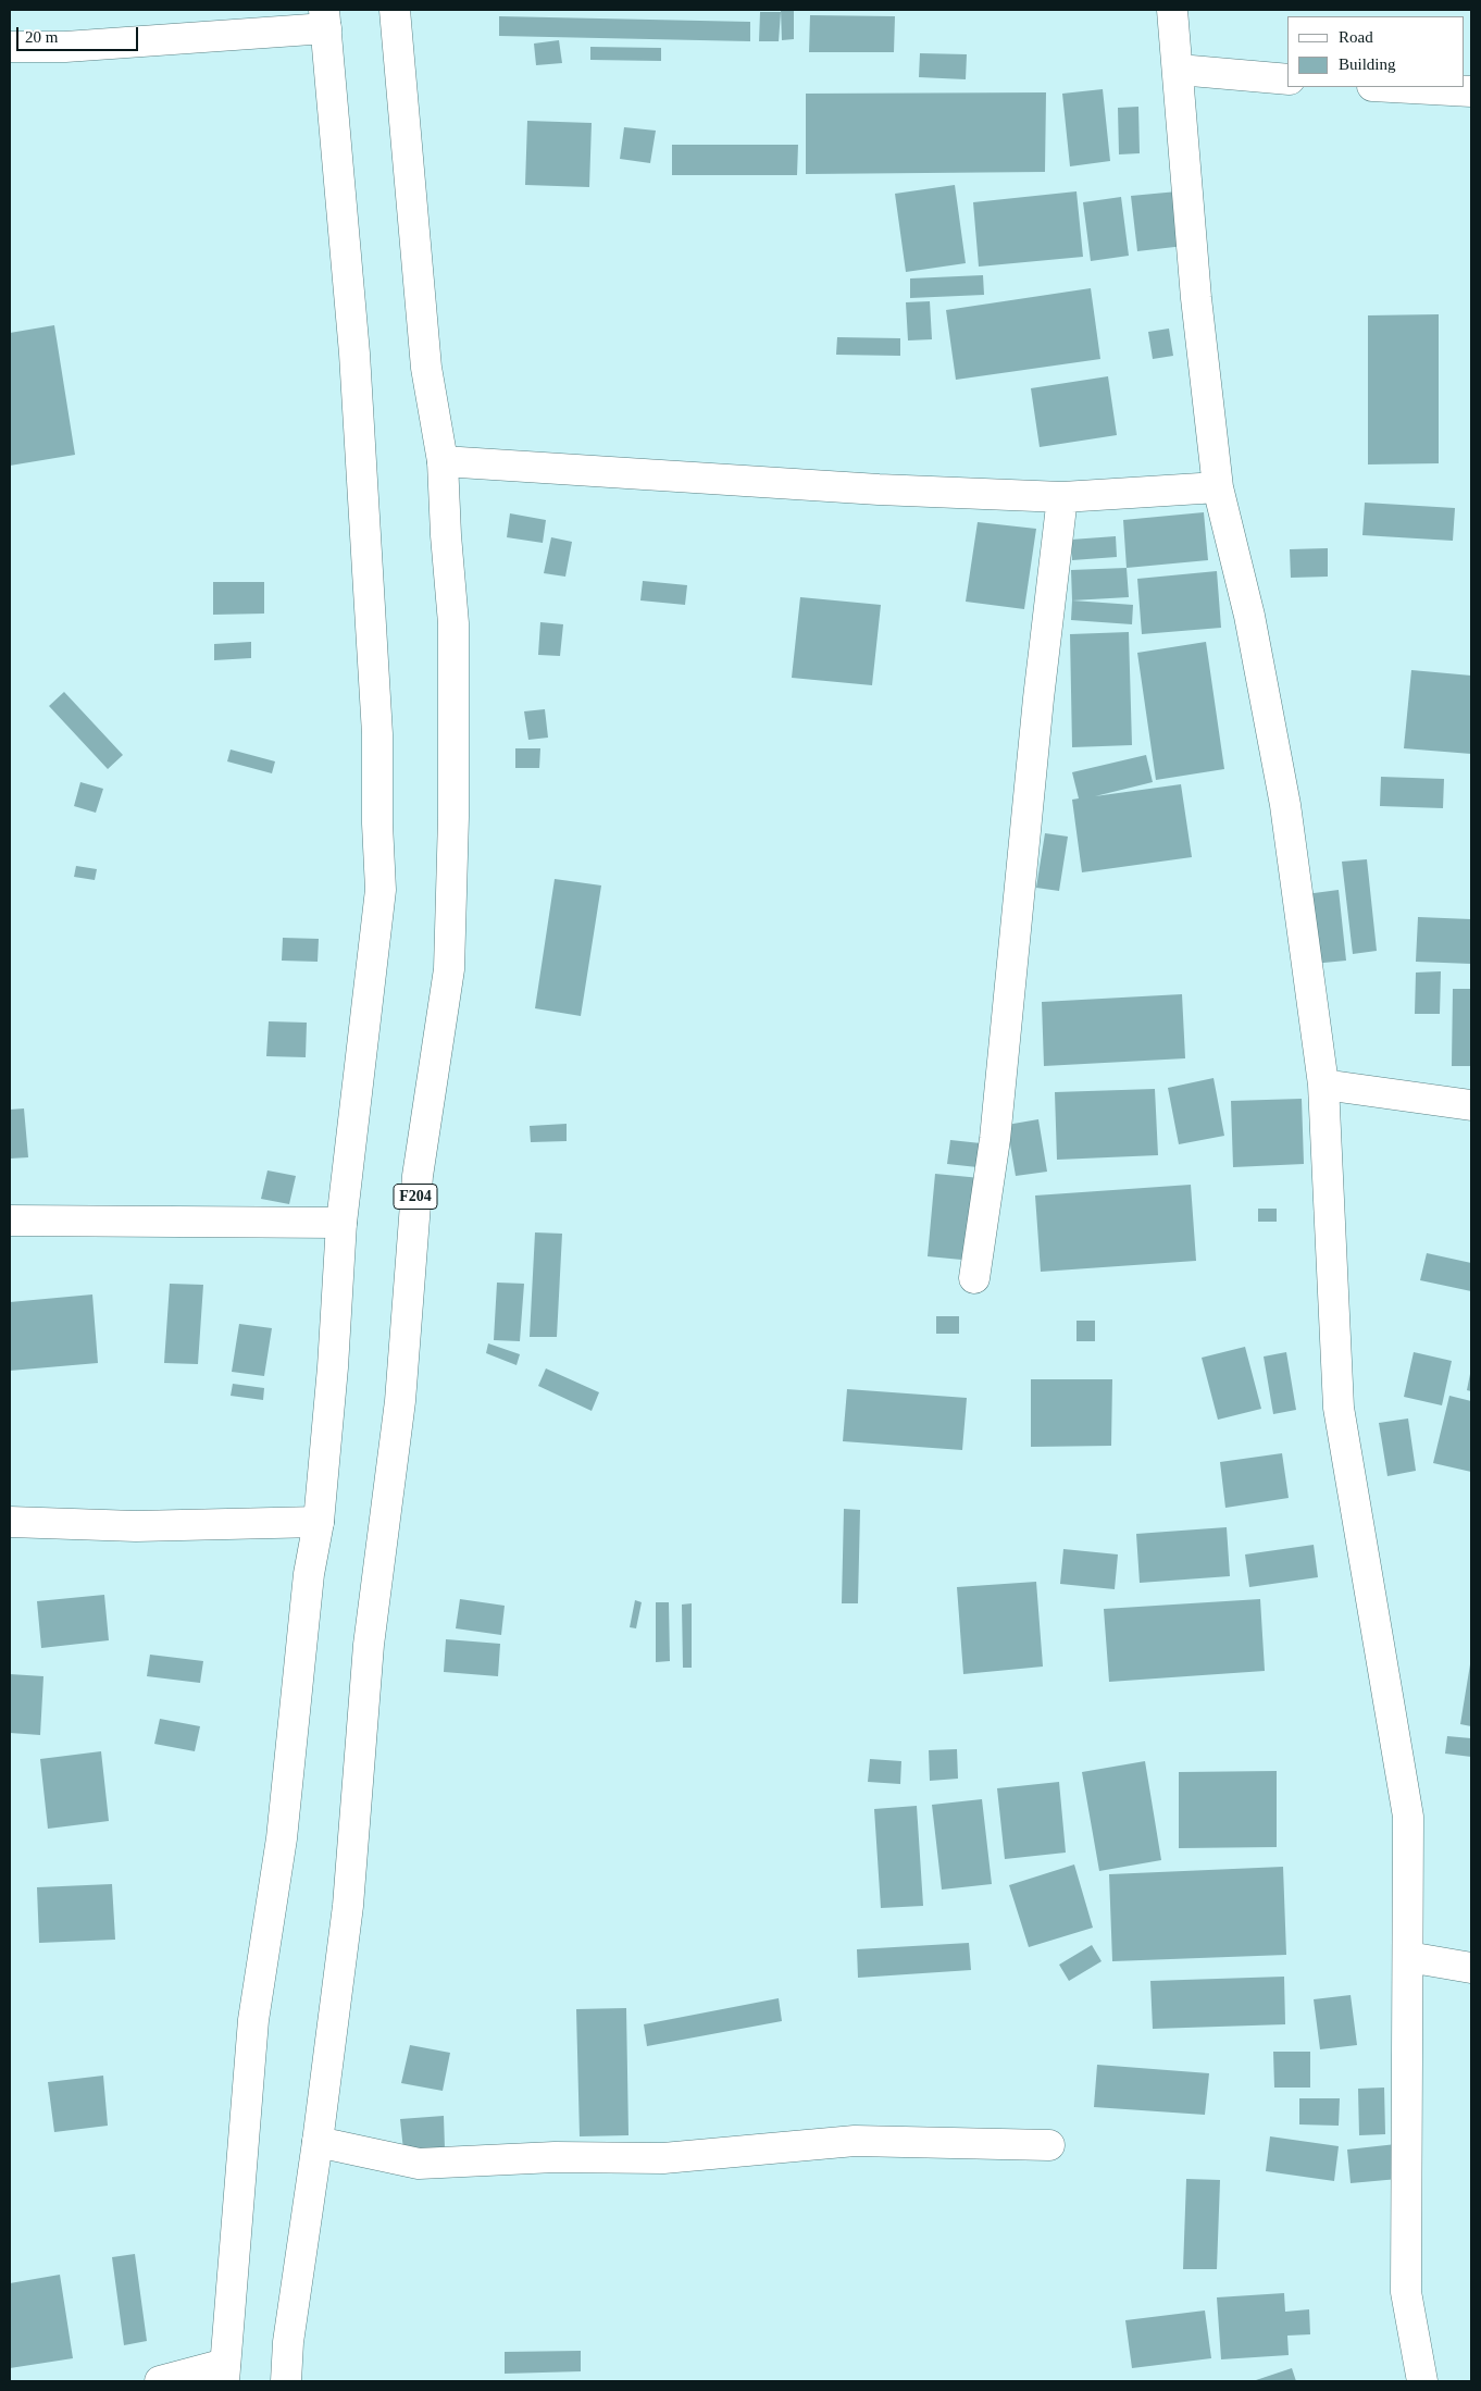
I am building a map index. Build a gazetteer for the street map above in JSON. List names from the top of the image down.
{
  "streets": {
    "street": ["F204"]
  },
  "legend": ["Road", "Building"],
  "scale_bar": "20 m"
}
